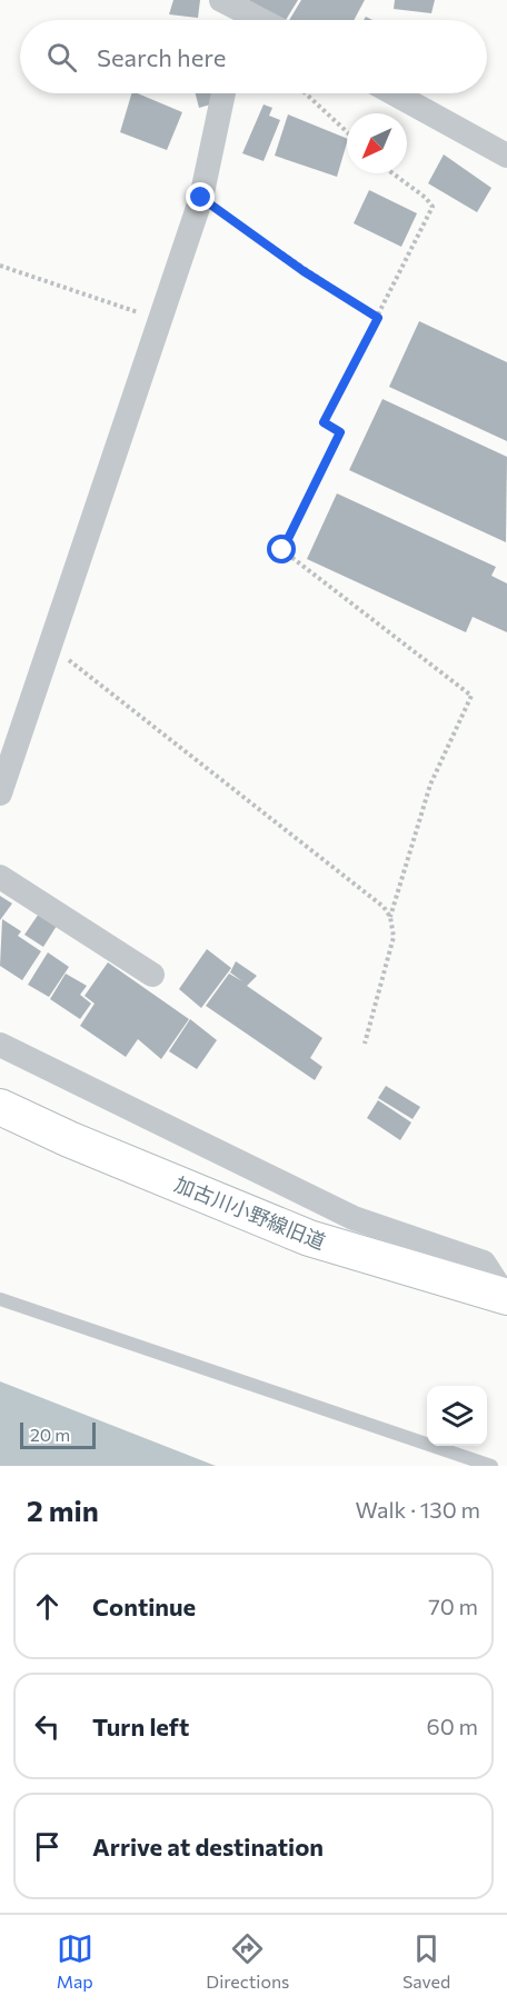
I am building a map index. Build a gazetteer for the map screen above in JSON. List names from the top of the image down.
{
  "streets": {
    "street": ["加古川小野線旧道"]
  },
  "scale_bar": "20 m",
  "north": "bottom left",
  "page": {
    "search": "Search here",
    "scale": "20 m",
    "heading": ["2 min", "Walk · 130 m"],
    "list": [
      ["Continue", "70 m"],
      ["Turn left", "60 m"],
      "Arrive at destination"
    ],
    "nav": ["Map", "Directions", "Saved"]
  }
}
